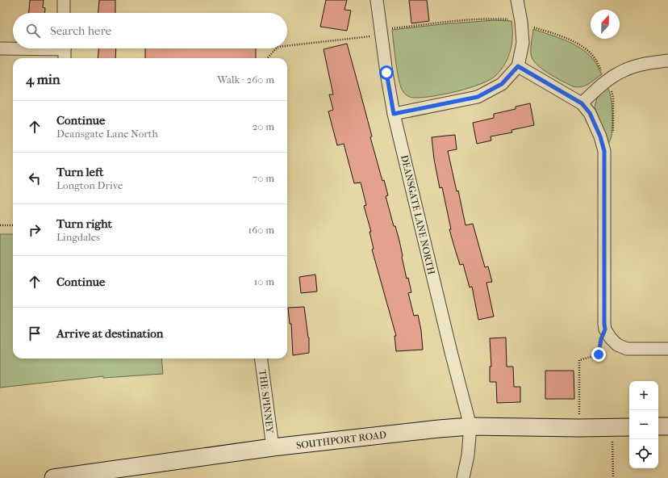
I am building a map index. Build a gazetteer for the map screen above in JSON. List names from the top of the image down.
{
  "streets": {
    "main road": ["SOUTHPORT ROAD"],
    "street": ["DEANSGATE LANE NORTH", "THE SPINNEY"]
  },
  "crossings": [
    ["DEANSGATE LANE NORTH", "SOUTHPORT ROAD"],
    ["THE SPINNEY", "SOUTHPORT ROAD"]
  ],
  "north": "top",
  "page": {
    "search": "Search here",
    "heading": ["4 min", "Walk · 260 m"],
    "list": [
      ["Continue", "Deansgate Lane North", "20 m"],
      ["Turn left", "Longton Drive", "70 m"],
      ["Turn right", "Lingdales", "160 m"],
      ["Continue", "10 m"],
      "Arrive at destination"
    ],
    "map_buttons": ["+", "−"]
  }
}
